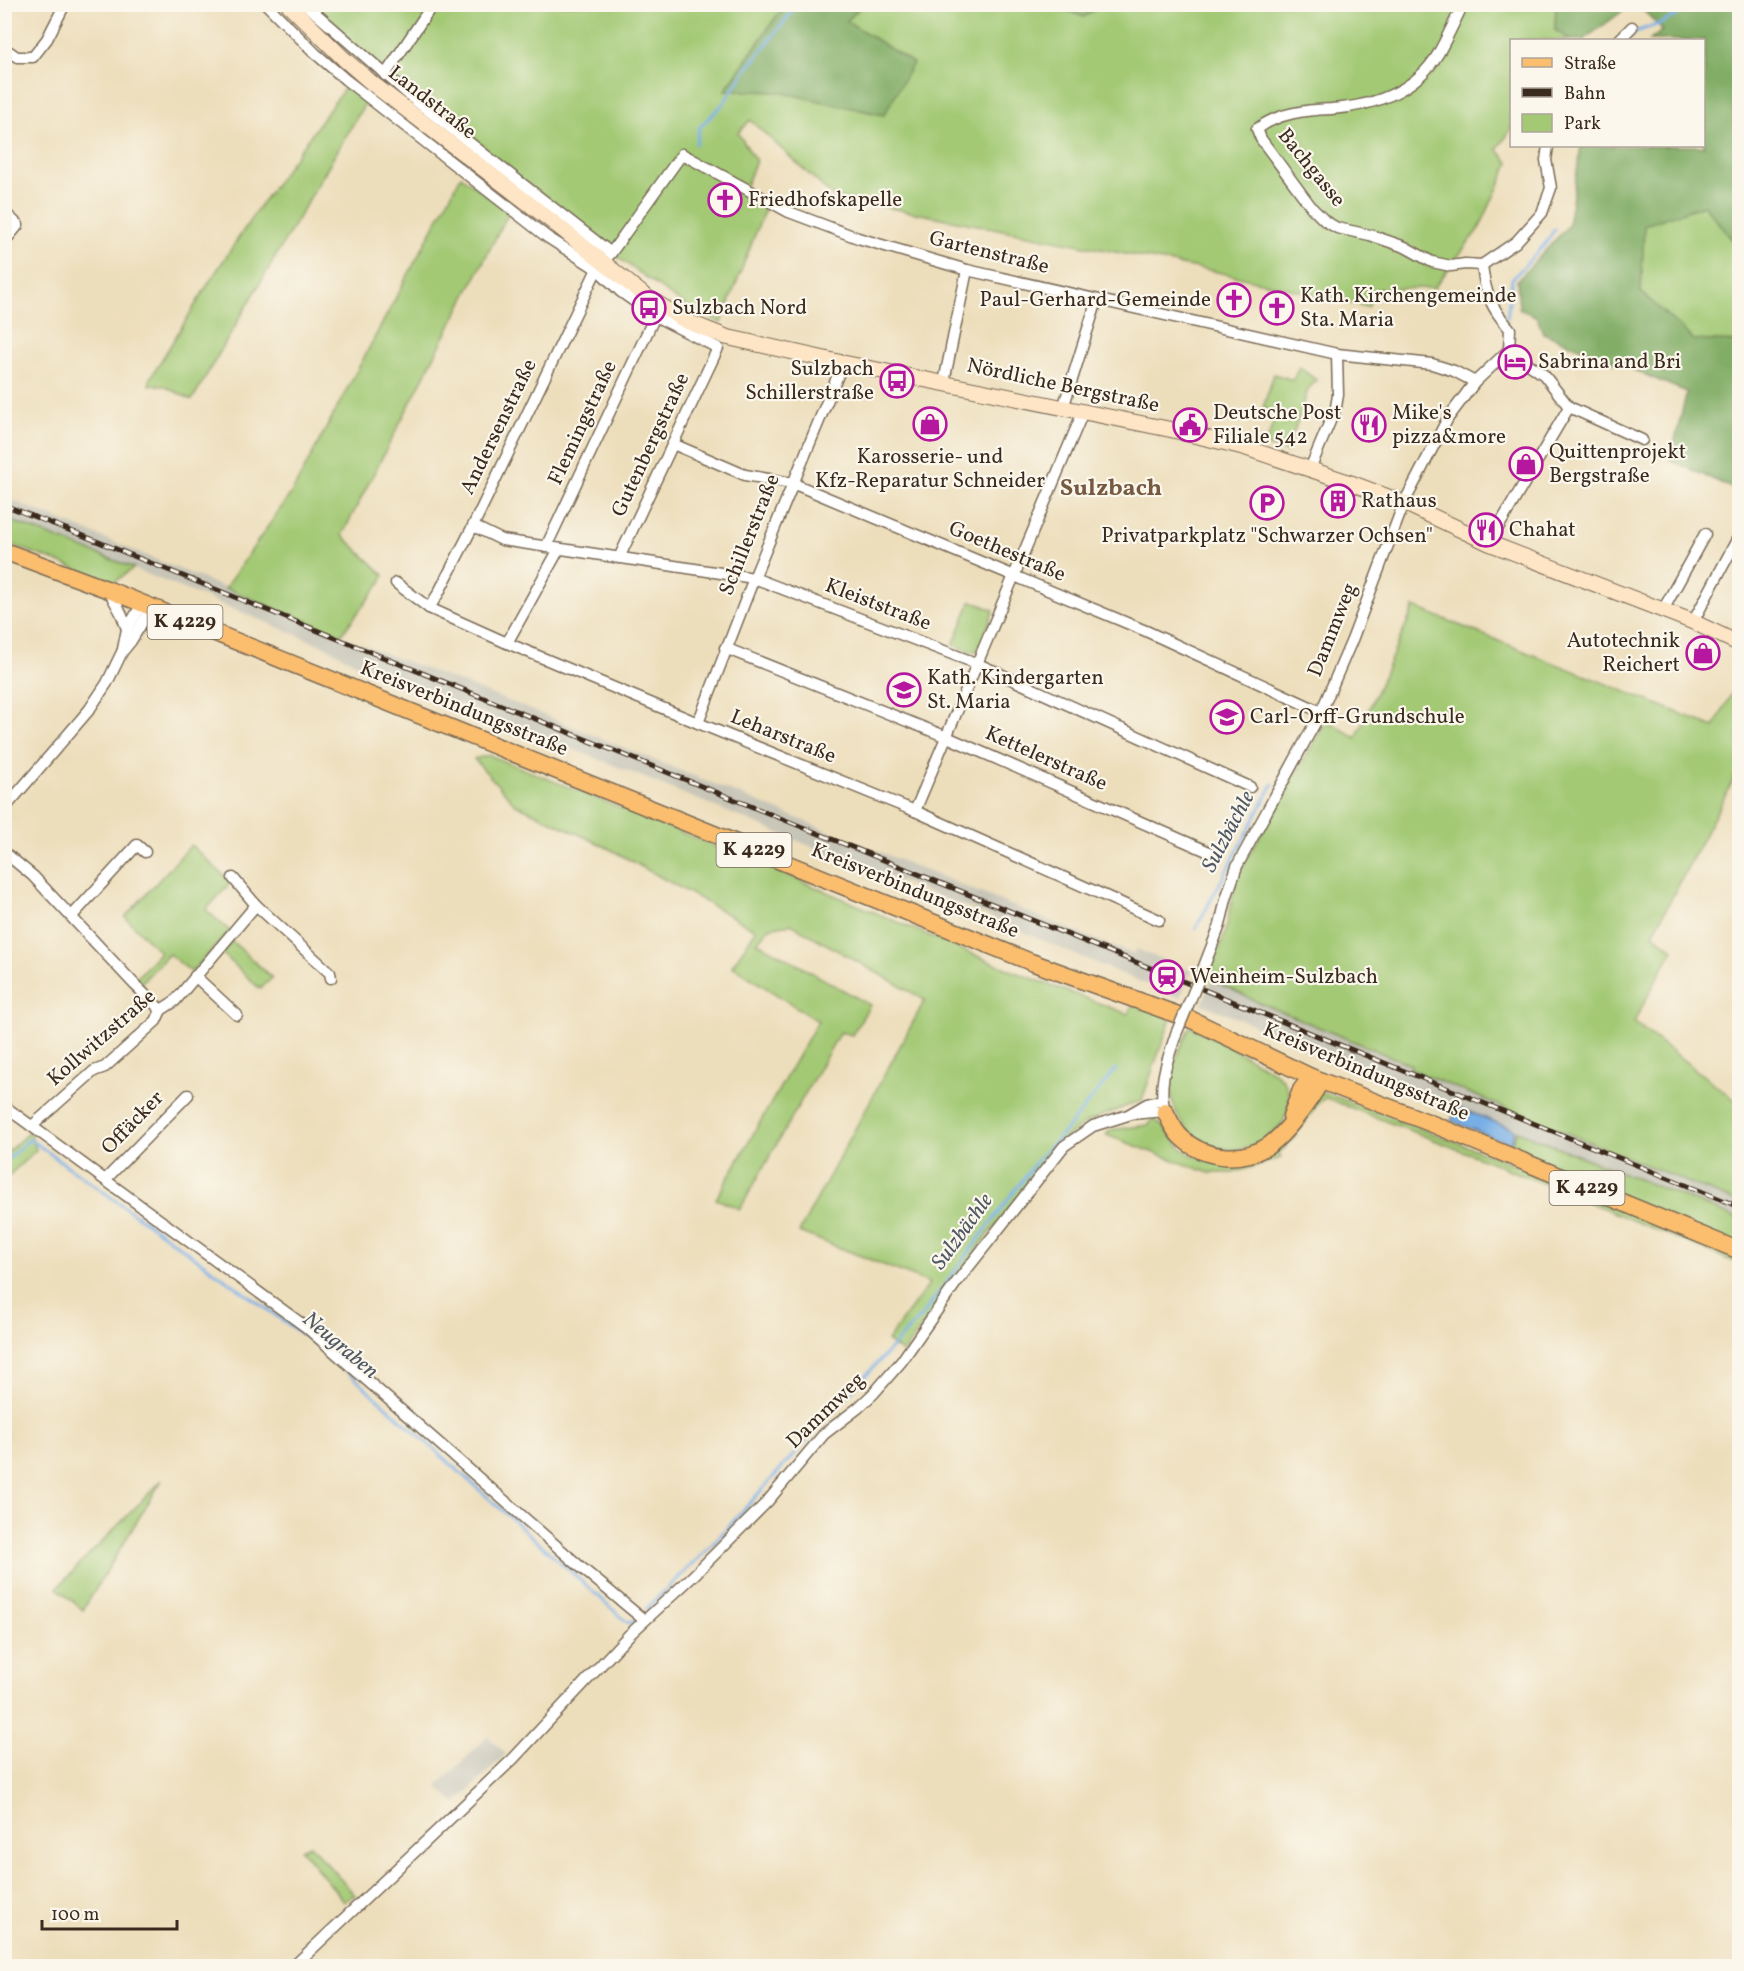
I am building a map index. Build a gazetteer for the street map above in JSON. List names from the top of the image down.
{
  "streets": {
    "main road": [
      "Landstraße",
      "Nördliche Bergstraße",
      "K 4229",
      "Kreisverbindungsstraße"
    ],
    "street": [
      "Bachgasse",
      "Gartenstraße",
      "Flemingstraße",
      "Andersenstraße",
      "Gutenbergstraße",
      "Schillerstraße",
      "Goethestraße",
      "Kleiststraße",
      "Dammweg",
      "Leharstraße",
      "Kettelerstraße",
      "Kollwitzstraße",
      "Offäcker"
    ]
  },
  "crossings": [
    ["Landstraße", "Nördliche Bergstraße"],
    ["Gartenstraße", "Andersenstraße"],
    ["Nördliche Bergstraße", "Andersenstraße"],
    ["Nördliche Bergstraße", "Schillerstraße"],
    ["Nördliche Bergstraße", "Dammweg"],
    ["Flemingstraße", "Gutenbergstraße"],
    ["Flemingstraße", "Kleiststraße"],
    ["Andersenstraße", "Kleiststraße"],
    ["Andersenstraße", "Leharstraße"],
    ["Gutenbergstraße", "Goethestraße"],
    ["Gutenbergstraße", "Kleiststraße"],
    ["Schillerstraße", "Goethestraße"],
    ["Schillerstraße", "Kleiststraße"],
    ["Schillerstraße", "Leharstraße"],
    ["Schillerstraße", "Kettelerstraße"],
    ["Goethestraße", "Dammweg"]
  ],
  "districts": ["Sulzbach"],
  "water": ["Sulzbächle", "Neugraben"],
  "places": {
    "church": ["Friedhofskapelle", "Paul-Gerhard-Gemeinde", "Kath. Kirchengemeinde Sta. Maria"],
    "bus stop": ["Sulzbach Nord", "Sulzbach Schillerstraße"],
    "hotel": ["Sabrina and Bri"],
    "shop": ["Karosserie- und Kfz-Reparatur Schneider", "Quittenprojekt Bergstraße", "Autotechnik Reichert"],
    "public building": ["Deutsche Post Filiale 542"],
    "restaurant": ["Mike's pizza&more", "Chahat"],
    "building": ["Rathaus"],
    "parking": ["Privatparkplatz \"Schwarzer Ochsen\""],
    "school or university": ["Kath. Kindergarten St. Maria", "Carl-Orff-Grundschule"],
    "station": ["Weinheim-Sulzbach"]
  },
  "legend": ["Straße", "Bahn", "Park"],
  "scale_bar": "100 m"
}
